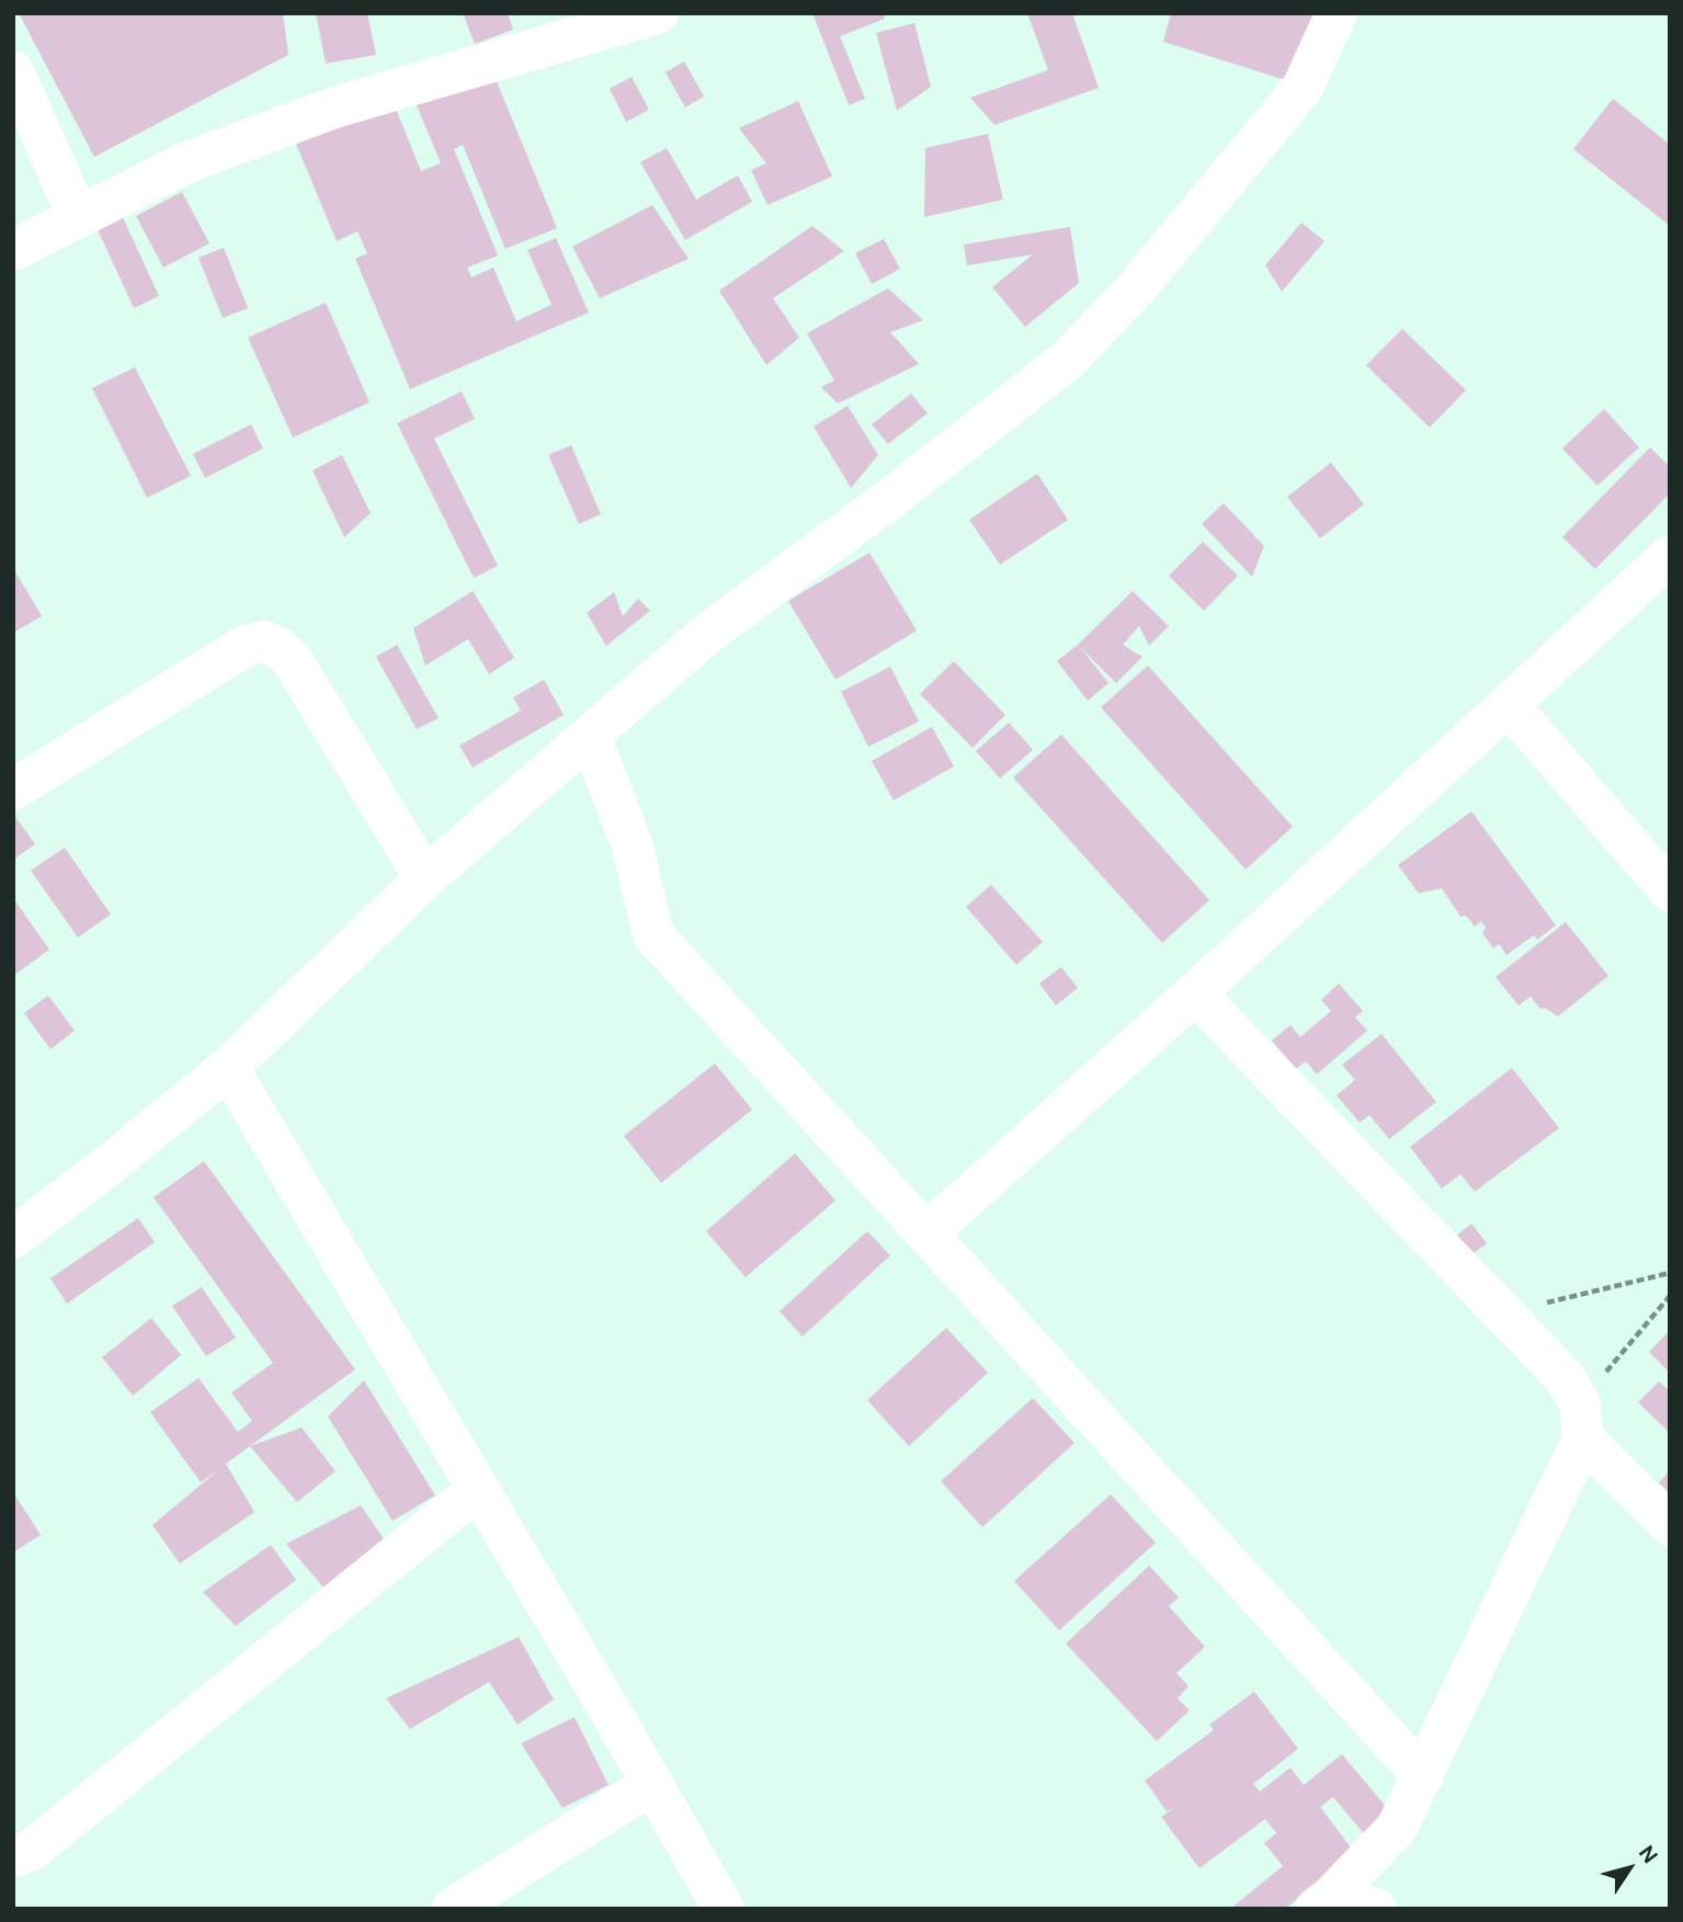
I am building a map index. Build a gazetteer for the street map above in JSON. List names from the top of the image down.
{
  "north": "top right"
}
